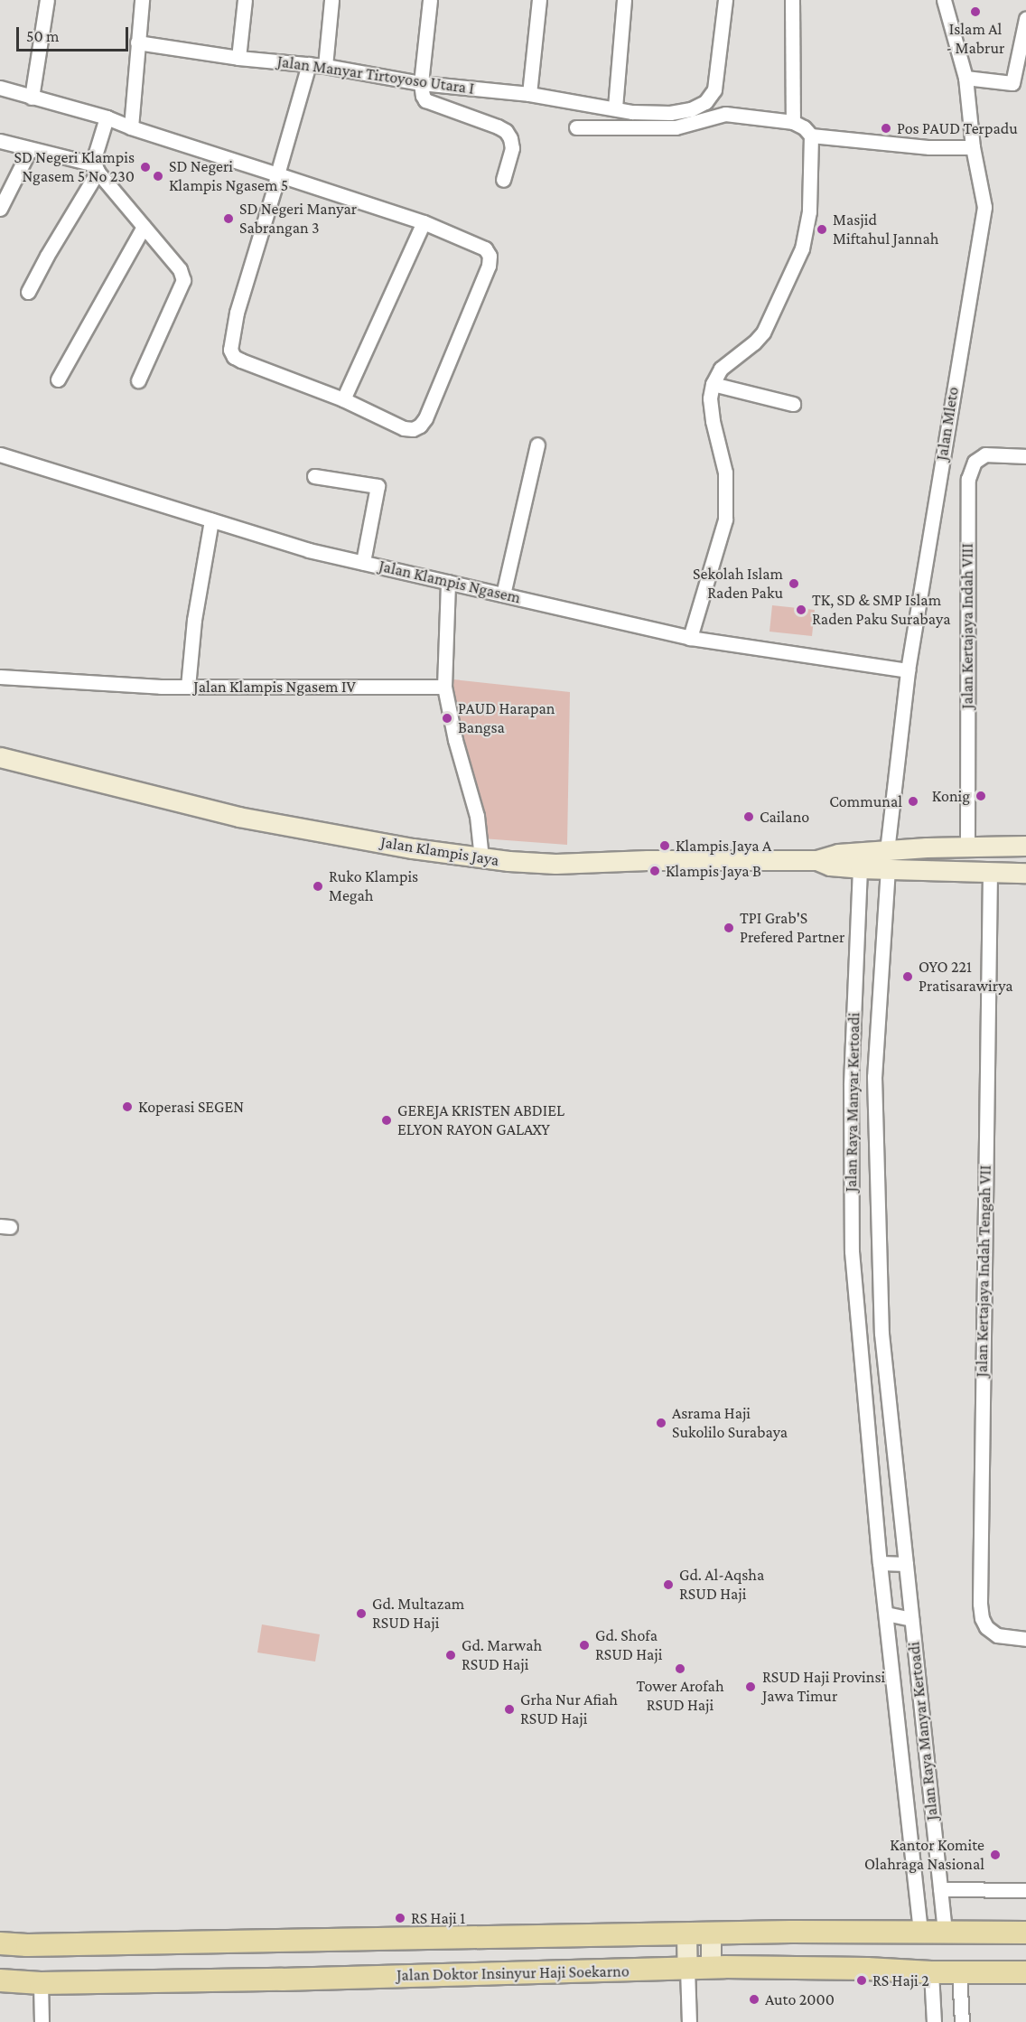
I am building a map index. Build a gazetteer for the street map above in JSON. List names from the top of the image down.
{
  "streets": {
    "main road": ["Jalan Klampis Jaya", "Jalan Doktor Insinyur Haji Soekarno"],
    "street": [
      "Jalan Manyar Tirtoyoso Utara I",
      "Jalan Mleto",
      "Jalan Klampis Ngasem",
      "Jalan Kertajaya Indah VIII",
      "Jalan Klampis Ngasem IV",
      "Jalan Raya Manyar Kertoadi",
      "Jalan Kertajaya Indah Tengah VII"
    ]
  },
  "crossings": [
    ["Jalan Mleto", "Jalan Klampis Ngasem"],
    ["Jalan Mleto", "Jalan Klampis Jaya"],
    ["Jalan Mleto", "Jalan Raya Manyar Kertoadi"],
    ["Jalan Klampis Jaya", "Jalan Raya Manyar Kertoadi"]
  ],
  "places": [
    "Islam Al - Mabrur",
    "Pos PAUD Terpadu",
    "SD Negeri Klampis Ngasem 5 No 230",
    "SD Negeri Klampis Ngasem 5",
    "SD Negeri Manyar Sabrangan 3",
    "Masjid Miftahul Jannah",
    "Sekolah Islam Raden Paku",
    "TK, SD & SMP Islam Raden Paku Surabaya",
    "PAUD Harapan Bangsa",
    "Konig",
    "Communal",
    "Cailano",
    "Klampis Jaya A",
    "Klampis Jaya B",
    "Ruko Klampis Megah",
    "TPI Grab'S Prefered Partner",
    "OYO 221 Pratisarawirya",
    "Koperasi SEGEN",
    "GEREJA KRISTEN ABDIEL ELYON RAYON GALAXY",
    "Asrama Haji Sukolilo Surabaya",
    "Gd. Al-Aqsha RSUD Haji",
    "Gd. Multazam RSUD Haji",
    "Gd. Shofa RSUD Haji",
    "Gd. Marwah RSUD Haji",
    "Tower Arofah RSUD Haji",
    "RSUD Haji Provinsi Jawa Timur",
    "Grha Nur Afiah RSUD Haji",
    "Kantor Komite Olahraga Nasional",
    "RS Haji 1",
    "RS Haji 2",
    "Auto 2000"
  ],
  "scale_bar": "50 m"
}
